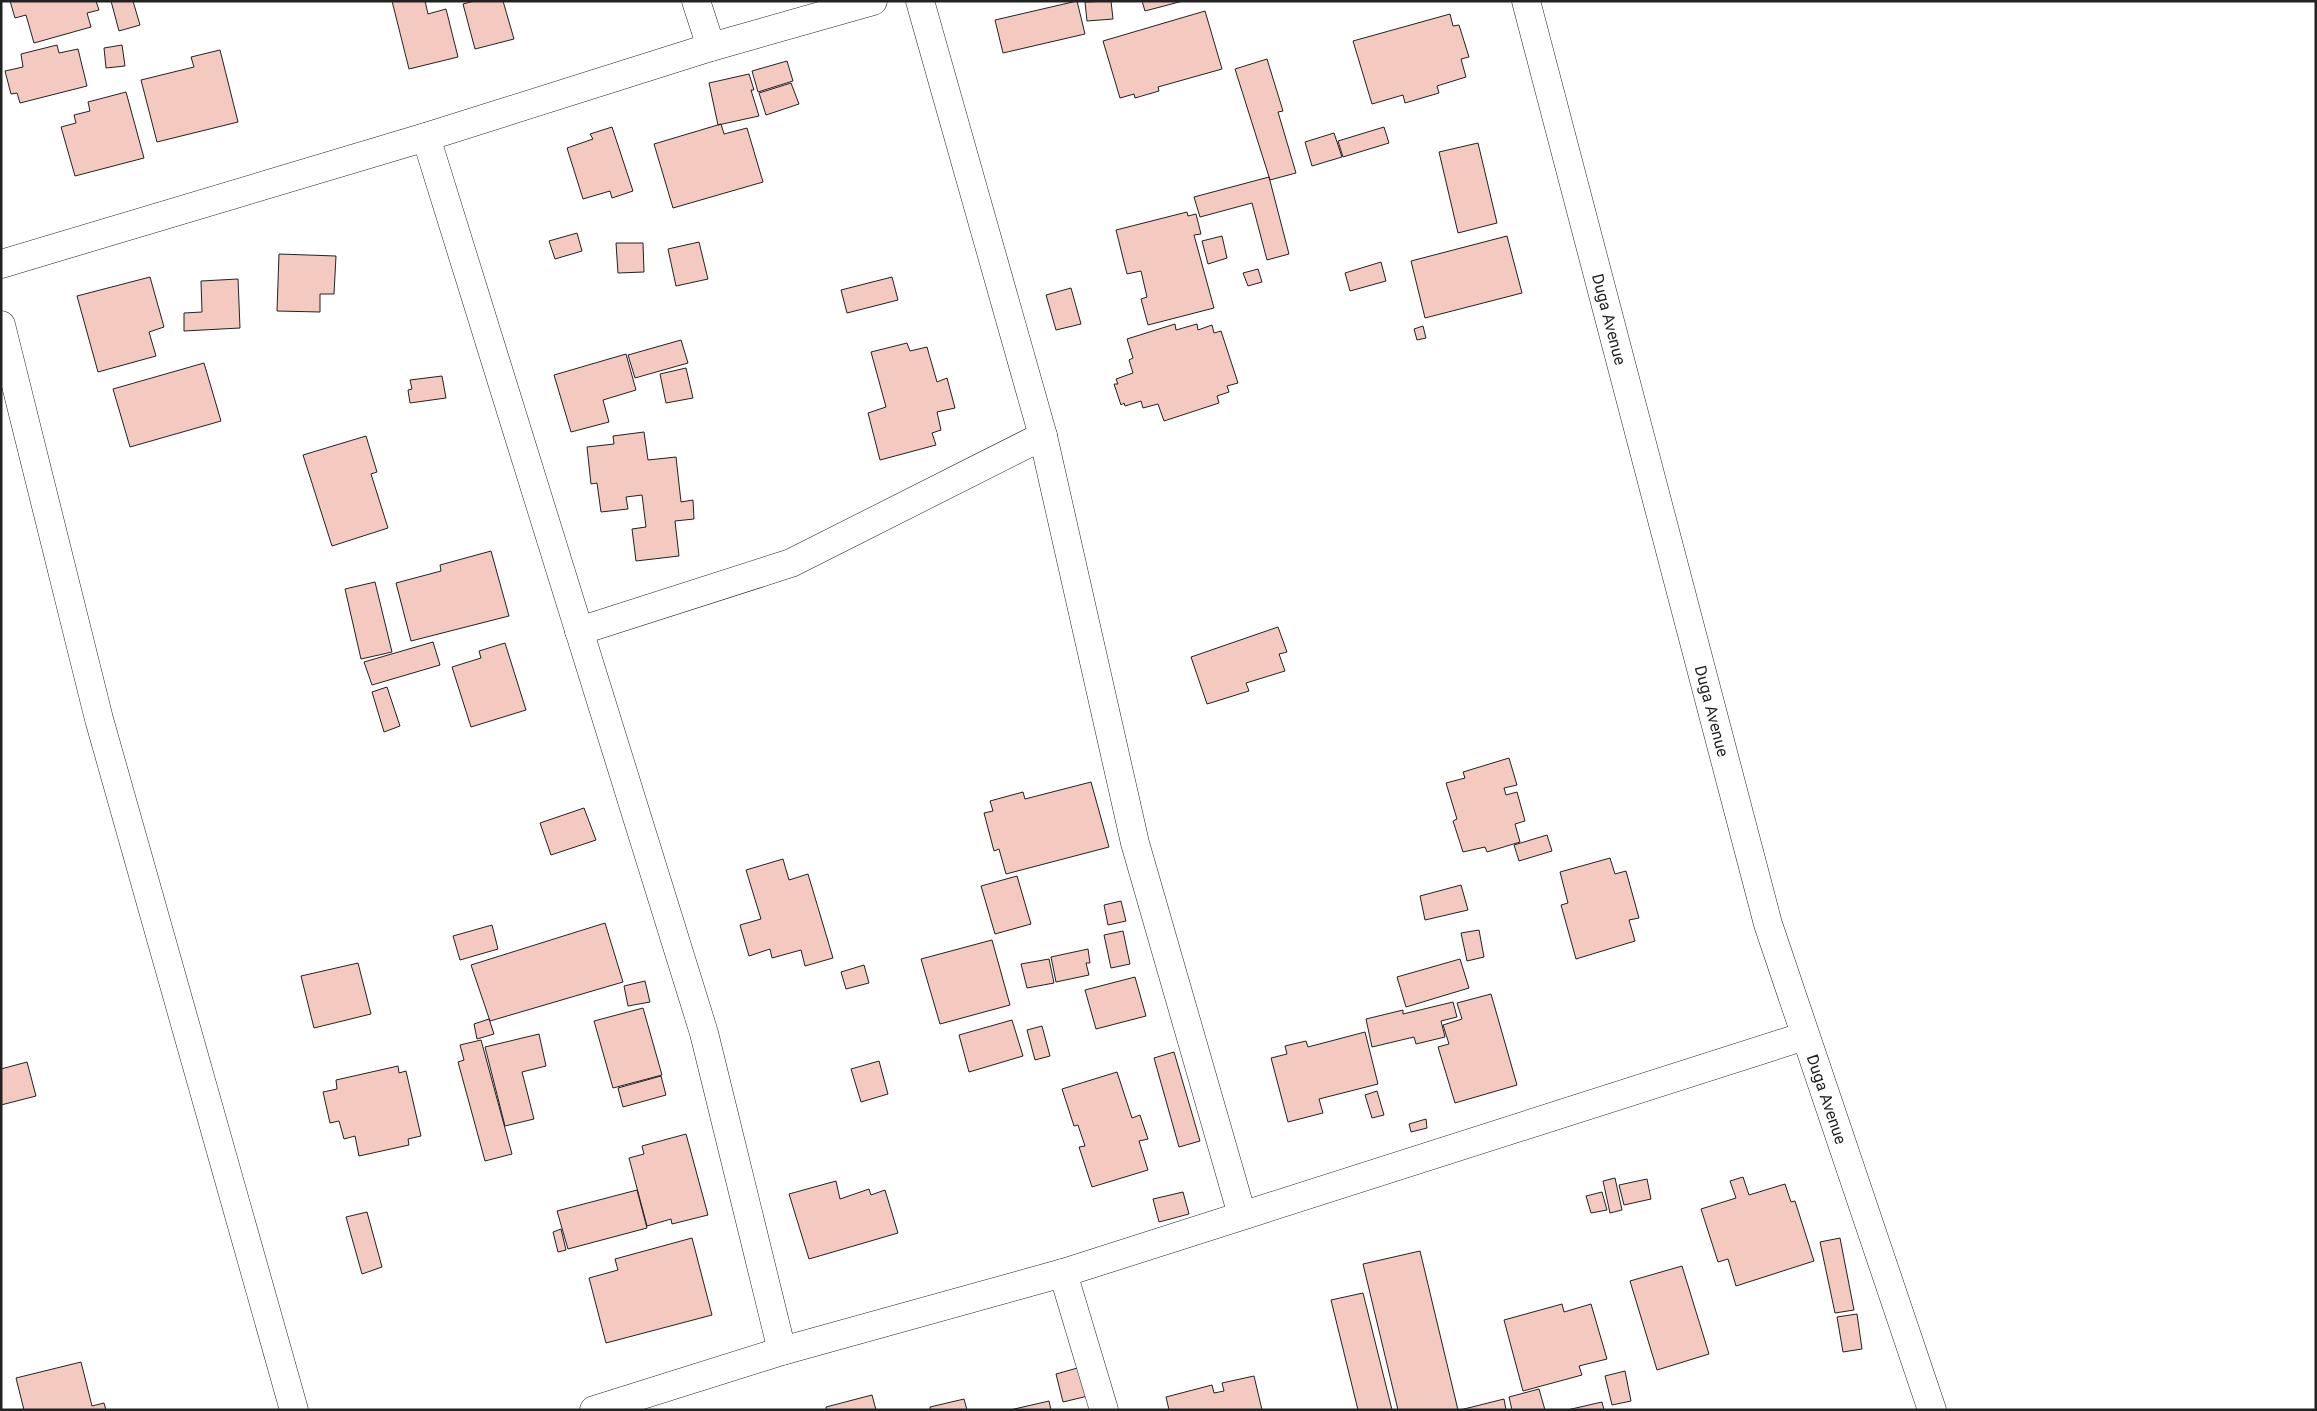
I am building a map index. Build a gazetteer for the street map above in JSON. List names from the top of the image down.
{
  "streets": {
    "street": ["Duga Avenue"]
  }
}
